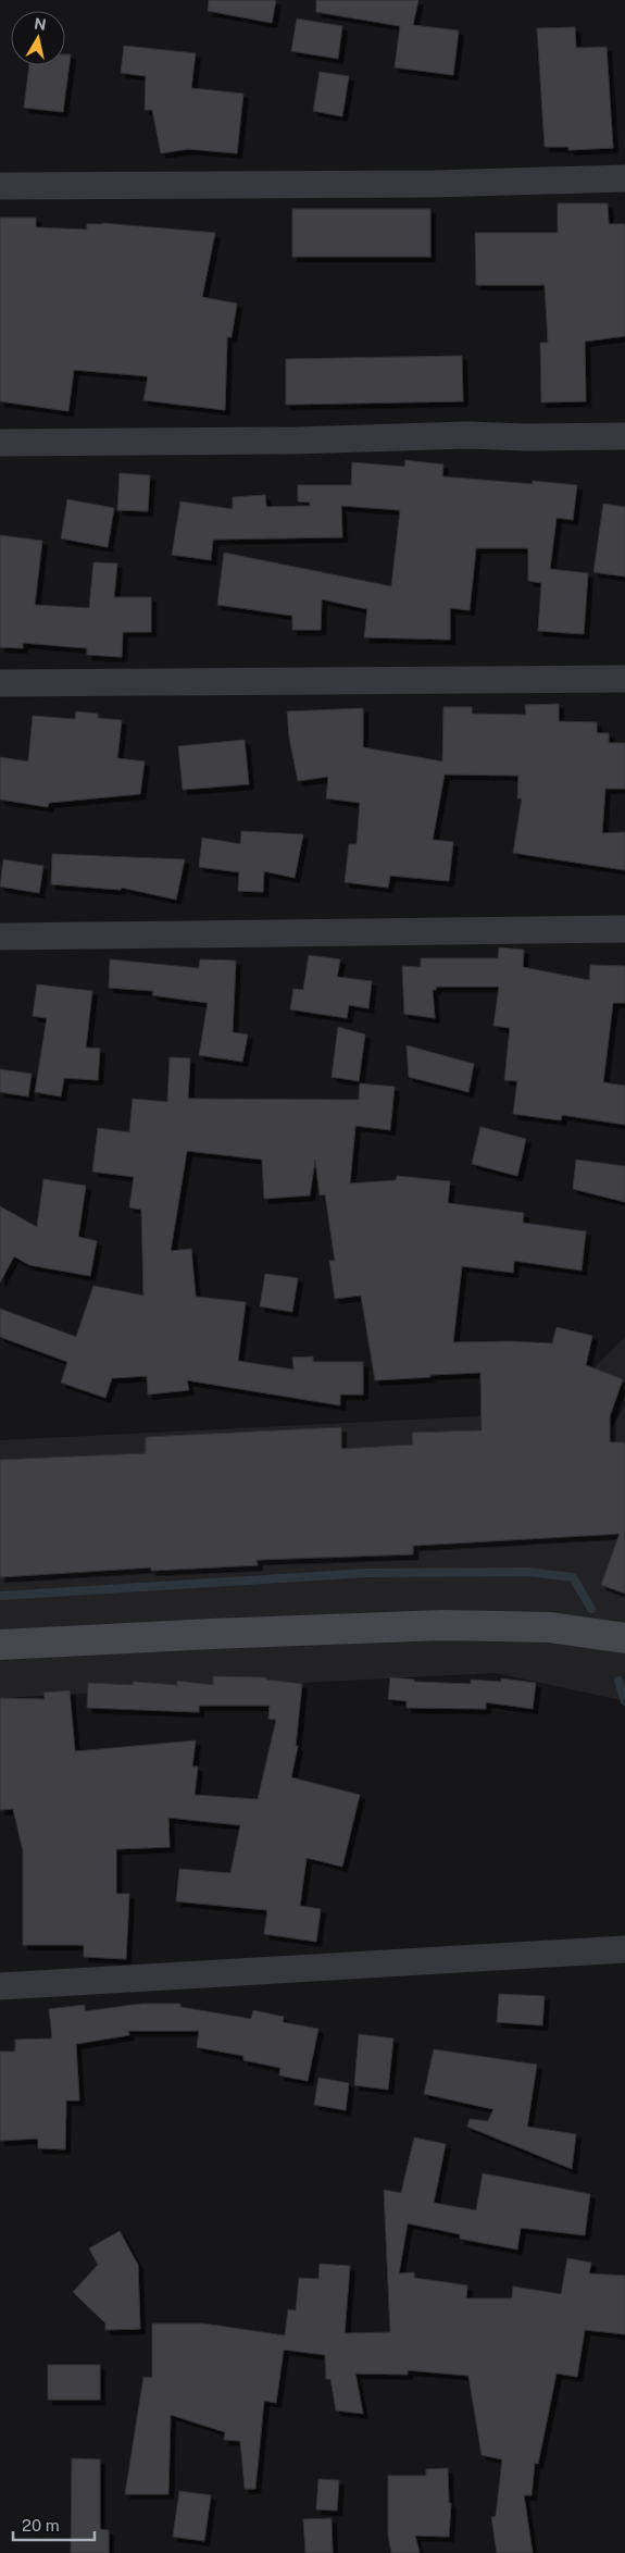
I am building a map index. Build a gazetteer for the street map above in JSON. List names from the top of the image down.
{
  "scale_bar": "20 m",
  "north": "top"
}
